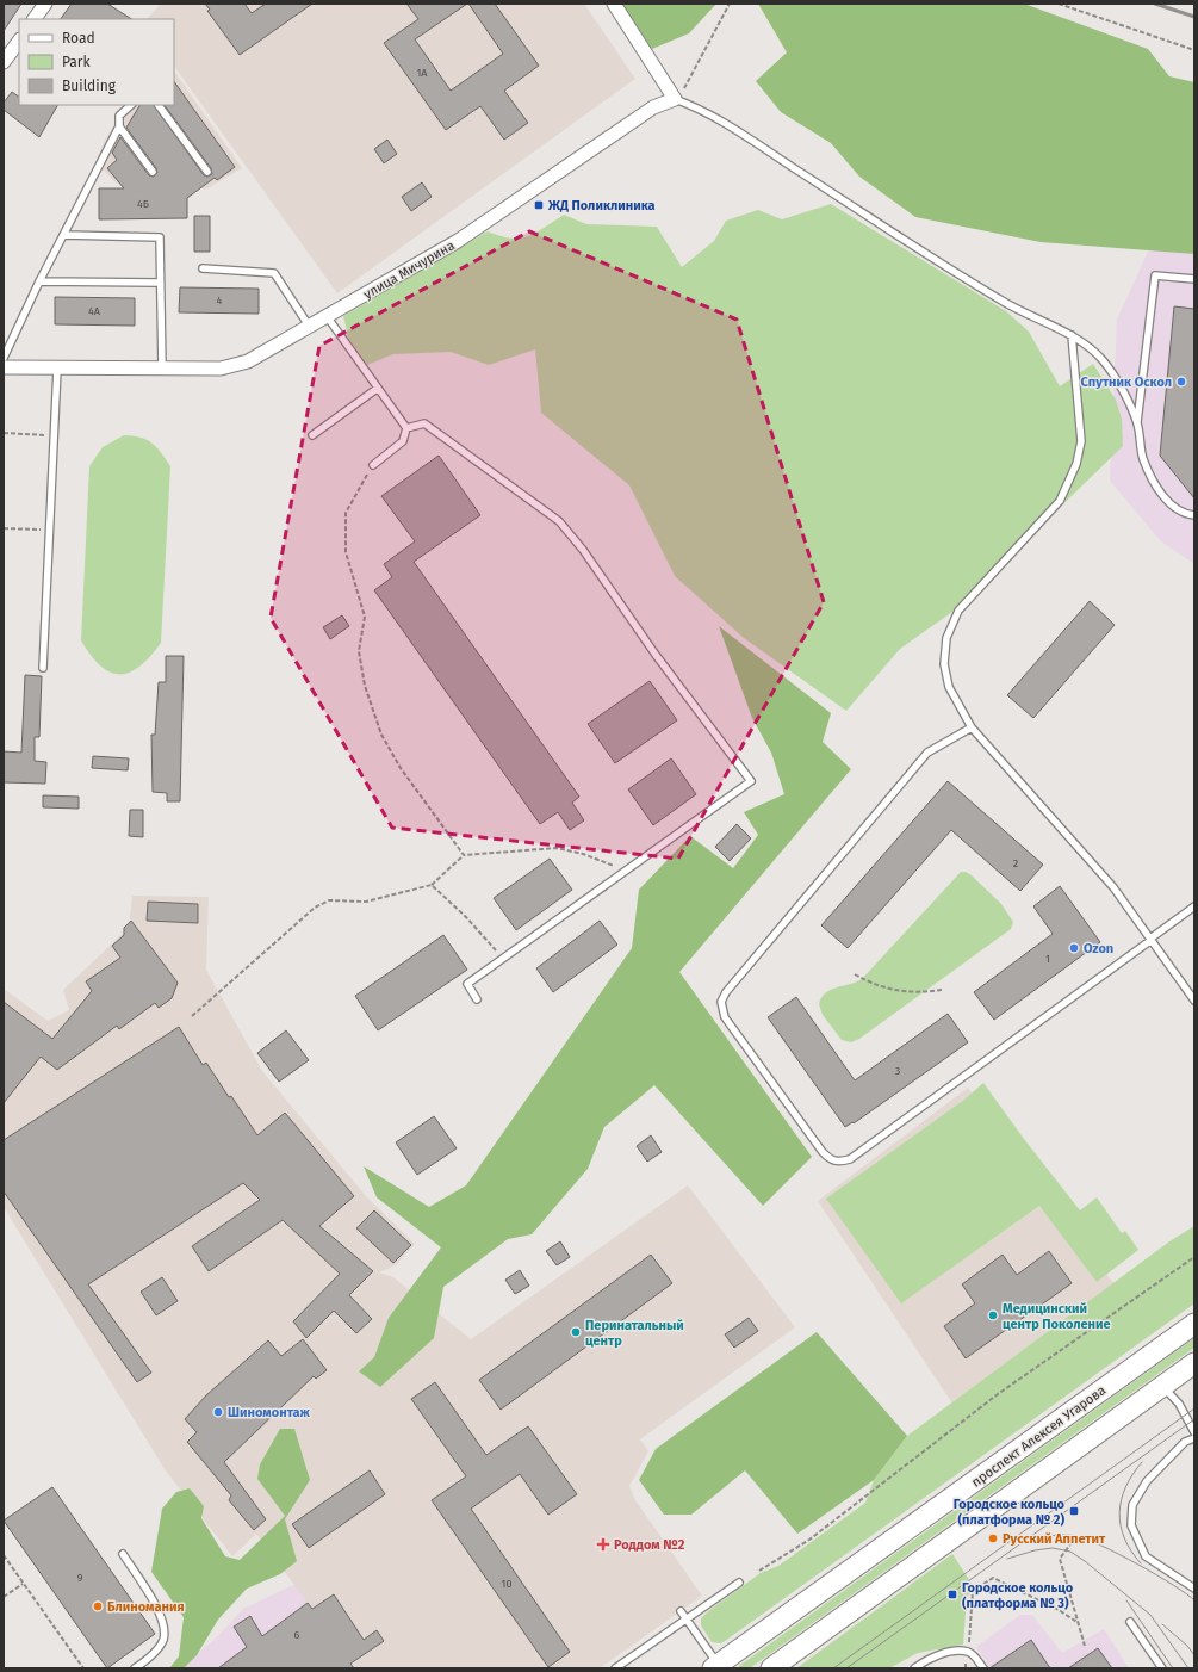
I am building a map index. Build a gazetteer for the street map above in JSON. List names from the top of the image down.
{
  "streets": {
    "main road": ["проспект Алексея Угарова"],
    "street": ["улица Мичурина"]
  },
  "places": {
    "transit": ["ЖД Поликлиника", "Городское кольцо (платформа № 2)", "Городское кольцо (платформа № 3)"],
    "other": [
      "Спутник Оскол",
      "Ozon",
      "Медицинский центр Поколение",
      "Перинатальный центр",
      "Шиномонтаж",
      "Русский Аппетит",
      "Блиномания"
    ],
    "health": ["Роддом №2"]
  },
  "house_numbers": [
    "1А",
    "4Б",
    "4",
    "4А",
    "2",
    "1",
    "3",
    "9",
    "10",
    "6"
  ],
  "legend": ["Road", "Park", "Building"]
}
